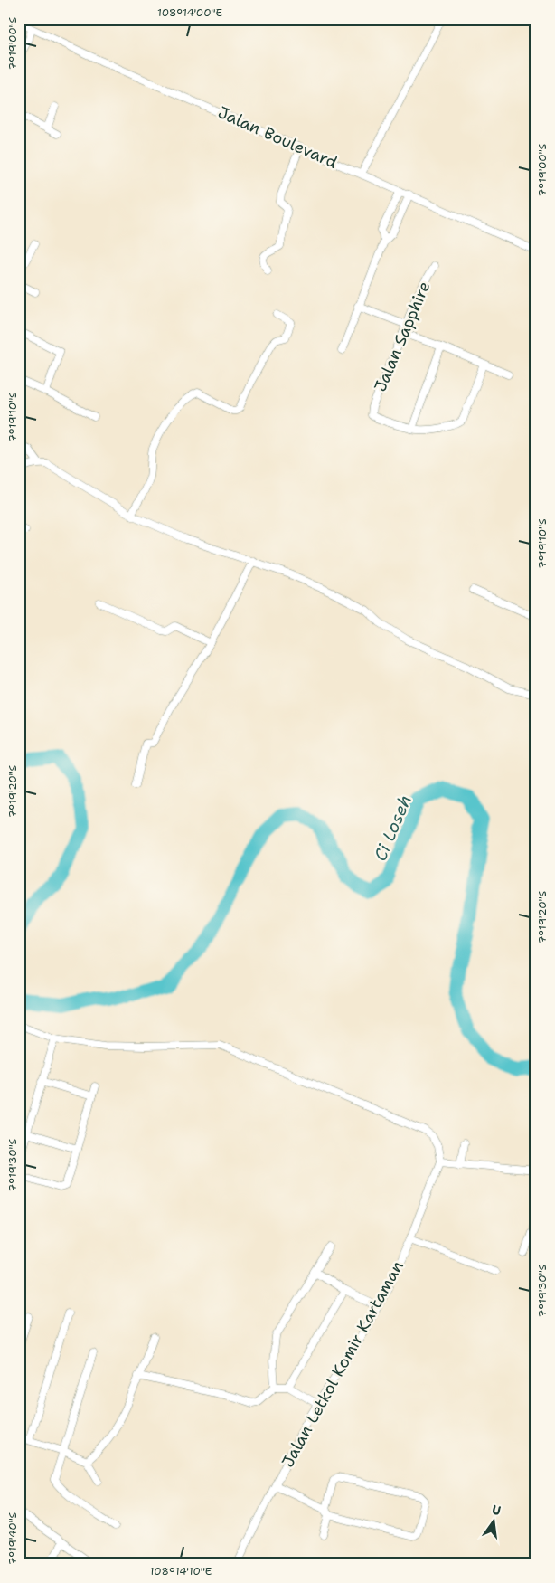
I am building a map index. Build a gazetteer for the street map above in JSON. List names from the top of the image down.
{
  "streets": {
    "street": ["Jalan Boulevard", "Jalan Sapphire", "Jalan Letkol Komir Kartaman"]
  },
  "water": ["Ci Loseh"],
  "north": "top",
  "coordinates": [
    "108°14'00\"E",
    "7°19'00\"S",
    "7°19'10\"S",
    "7°19'20\"S",
    "7°19'30\"S",
    "7°19'40\"S",
    "108°14'10\"E"
  ]
}
